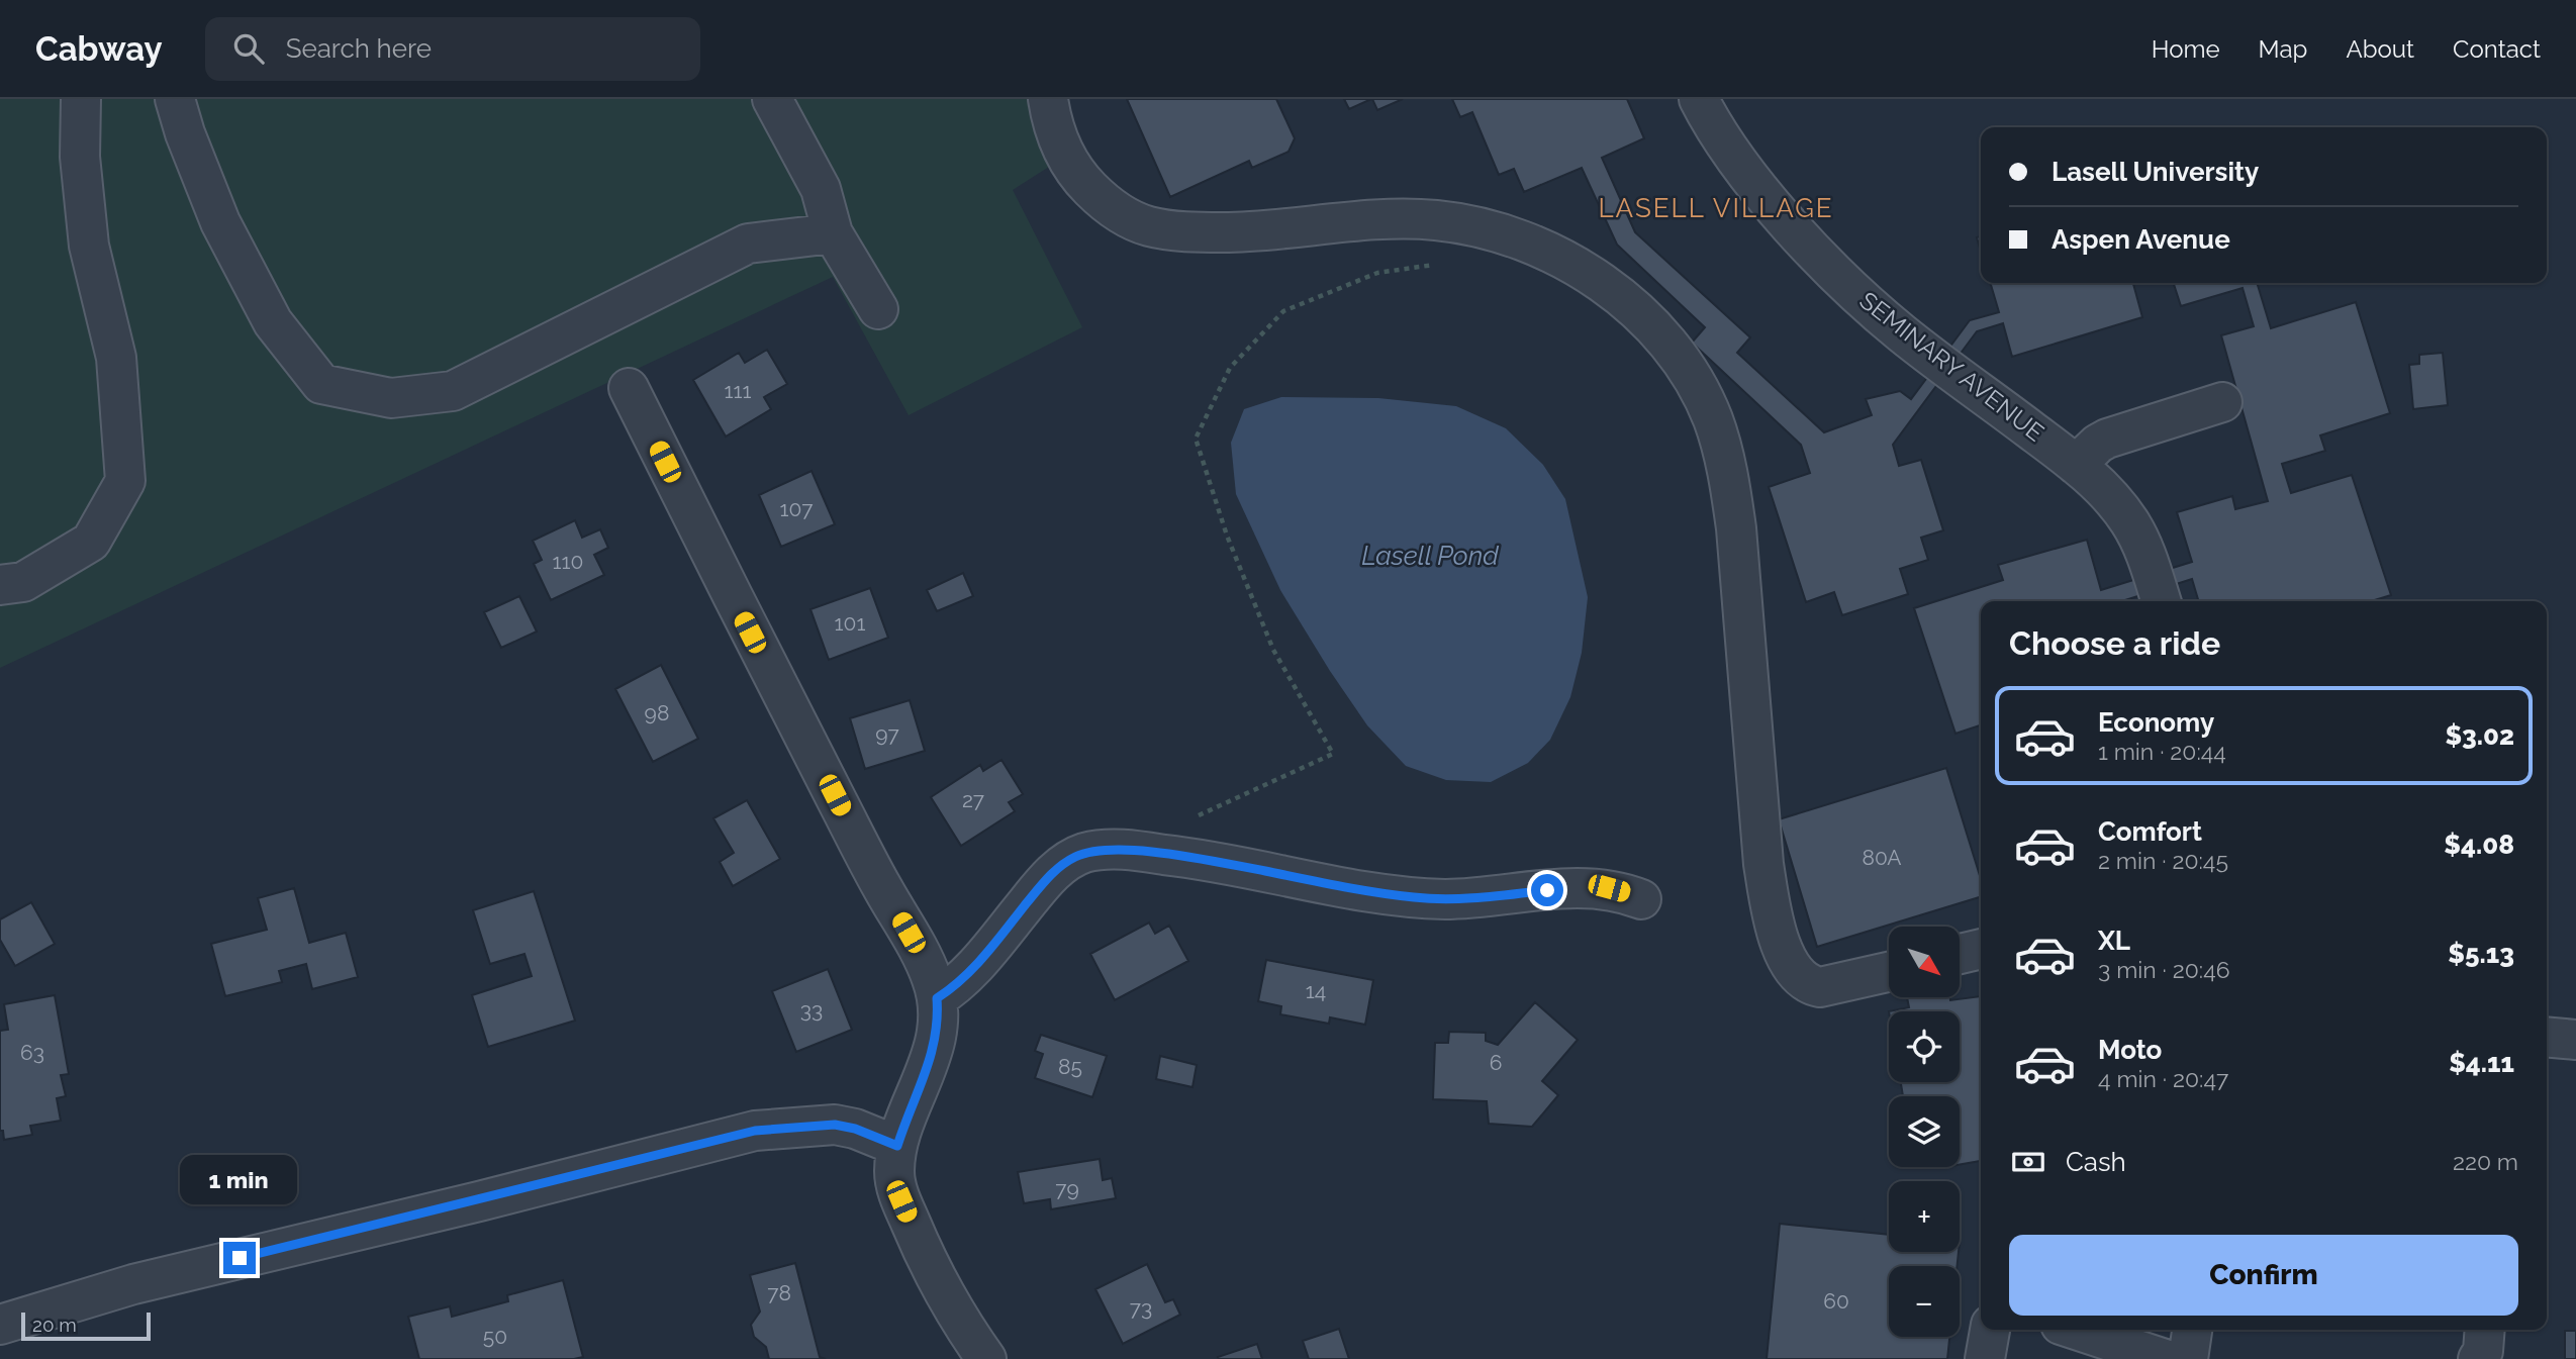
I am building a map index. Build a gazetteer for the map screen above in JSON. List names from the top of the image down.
{
  "streets": {
    "street": ["SEMINARY AVENUE"]
  },
  "districts": ["LASELL VILLAGE"],
  "water": ["Lasell Pond"],
  "house_numbers": [
    "111",
    "107",
    "110",
    "101",
    "98",
    "97",
    "27",
    "80A",
    "14",
    "33",
    "63",
    "6",
    "85",
    "79",
    "78",
    "60",
    "73",
    "50"
  ],
  "scale_bar": "20 m",
  "north": "bottom right",
  "page": {
    "header": "Cabway",
    "search": "Search here",
    "nav": [
      "Home",
      "Map",
      "About",
      "Contact"
    ],
    "banner": ["Lasell University", "Aspen Avenue"],
    "heading": "Choose a ride",
    "list": [
      {
        "name": "Economy",
        "note": "1 min · 20:44",
        "value": "$3.02"
      },
      {
        "name": "Comfort",
        "note": "2 min · 20:45",
        "value": "$4.08"
      },
      {
        "name": "XL",
        "note": "3 min · 20:46",
        "value": "$5.13"
      },
      {
        "name": "Moto",
        "note": "4 min · 20:47",
        "value": "$4.11"
      }
    ],
    "map_buttons": ["+", "−"],
    "pay": ["Cash", "220 m"],
    "bubble": "1 min",
    "buttons": "Confirm",
    "scale": "20 m"
  }
}
